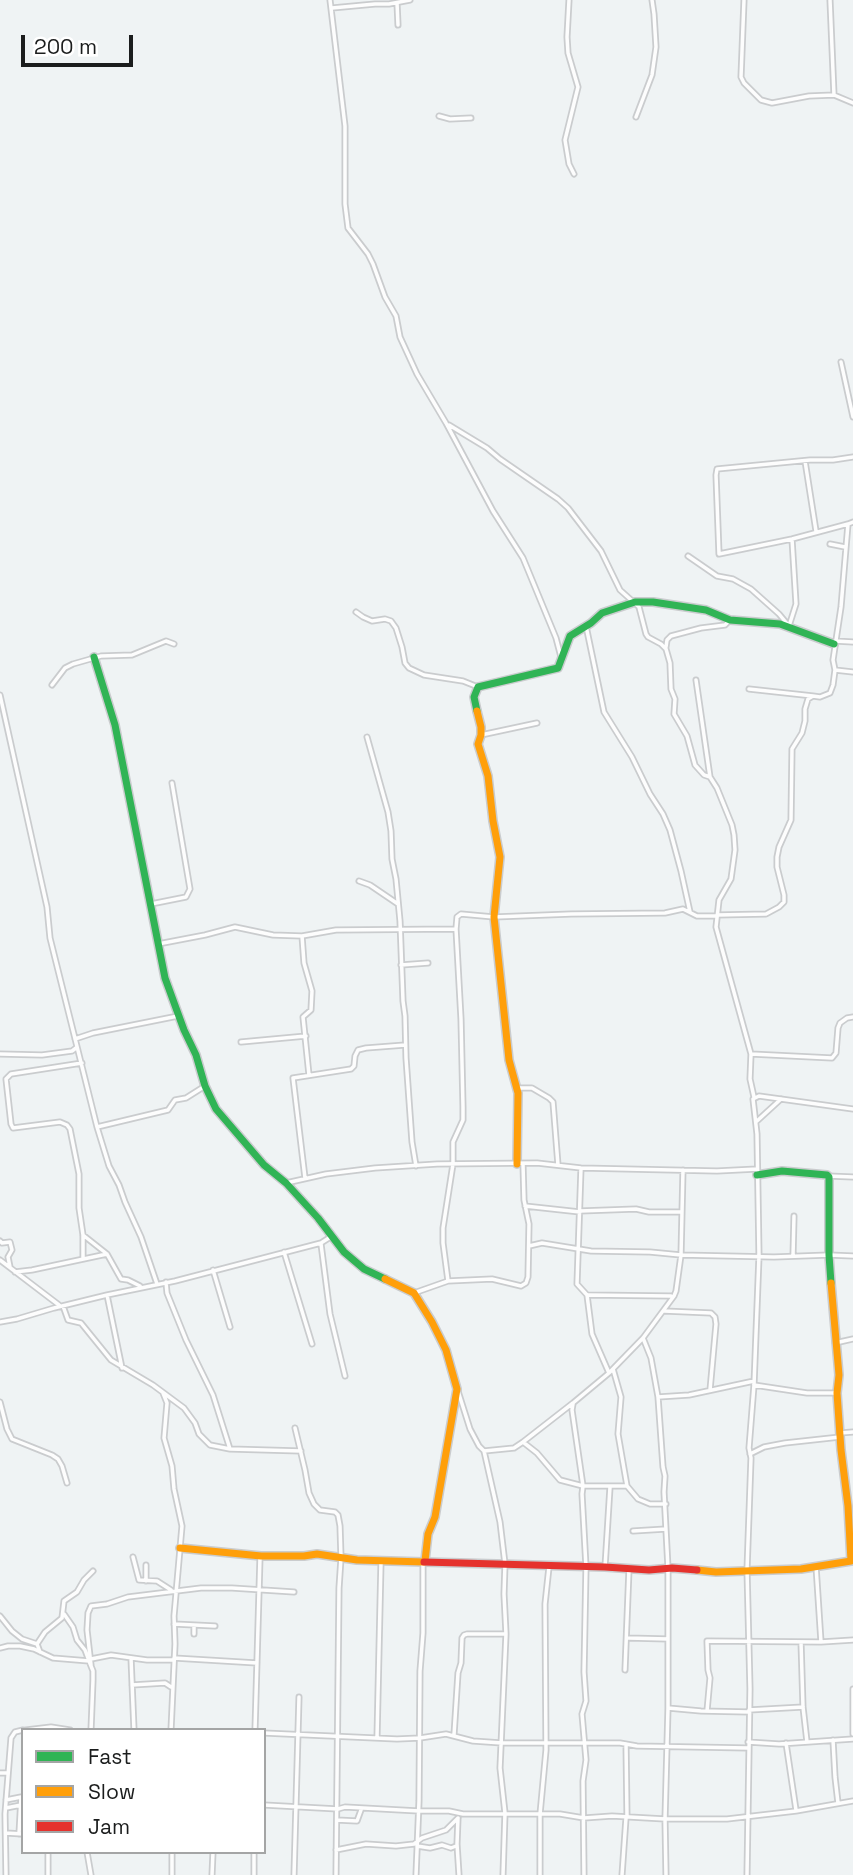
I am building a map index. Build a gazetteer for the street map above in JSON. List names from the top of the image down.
{
  "legend": ["Fast", "Slow", "Jam"],
  "scale_bar": "200 m"
}
